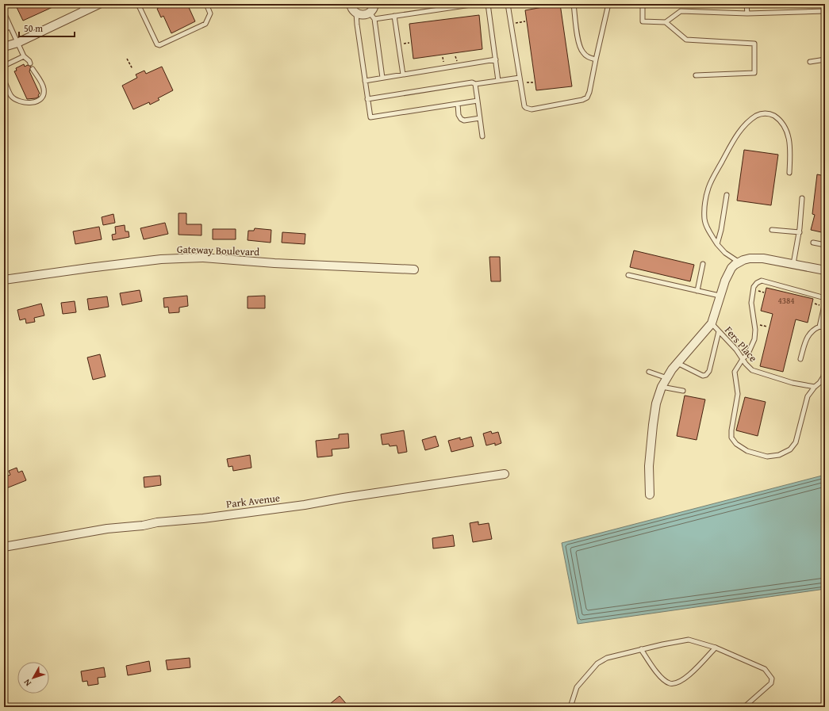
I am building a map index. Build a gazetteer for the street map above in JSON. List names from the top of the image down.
{
  "streets": {
    "street": ["Gateway Boulevard", "Park Avenue"],
    "lane": ["Fers Place"]
  },
  "house_numbers": ["4384"],
  "scale_bar": "50 m",
  "north": "bottom left"
}
